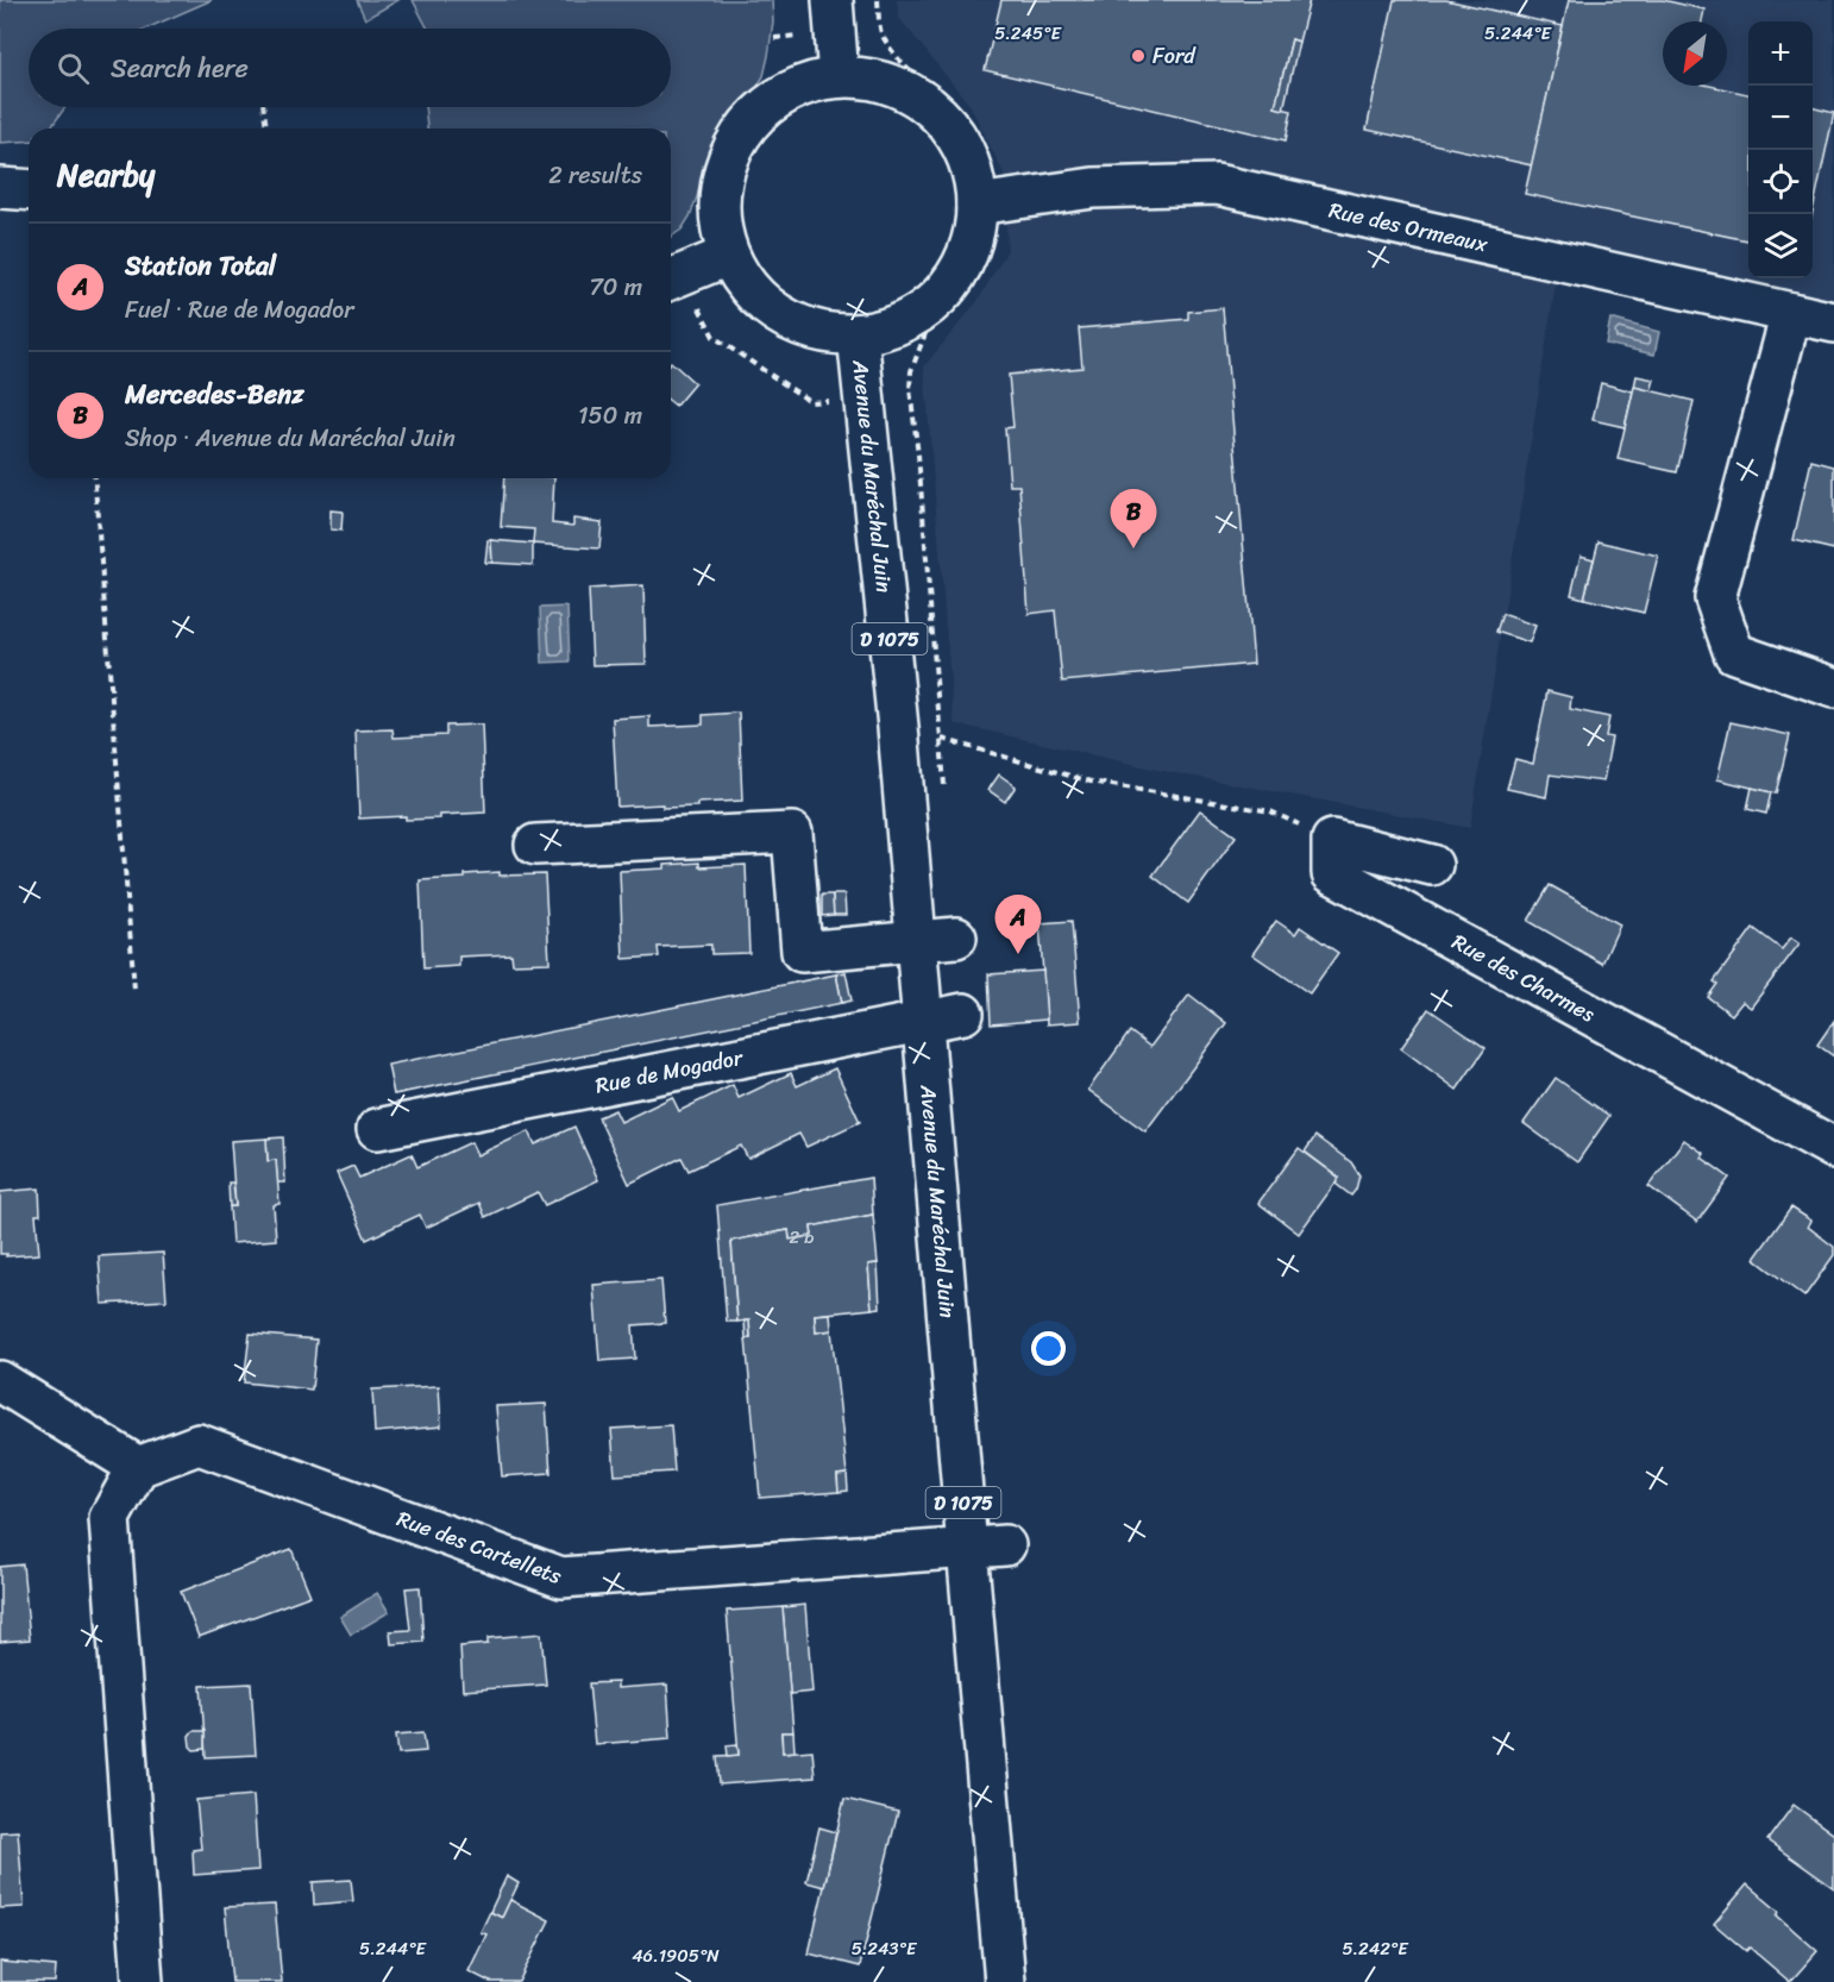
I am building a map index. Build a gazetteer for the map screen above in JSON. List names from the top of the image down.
{
  "streets": {
    "street": [
      "Rue des Ormeaux",
      "Avenue du Maréchal Juin",
      "D 1075",
      "Rue des Charmes",
      "Rue de Mogador",
      "Rue des Cartellets"
    ]
  },
  "crossings": [
    ["Avenue du Maréchal Juin", "Rue de Mogador"],
    ["Avenue du Maréchal Juin", "Rue des Cartellets"]
  ],
  "places": ["Ford"],
  "house_numbers": ["2 b"],
  "north": "bottom left",
  "page": {
    "map_buttons": ["+", "−"],
    "search": "Search here",
    "heading": ["Nearby", "2 results"],
    "list": [
      {
        "mark": "A",
        "name": "Station Total",
        "note": "Fuel · Rue de Mogador",
        "value": "70 m"
      },
      {
        "mark": "B",
        "name": "Mercedes-Benz",
        "note": "Shop · Avenue du Maréchal Juin",
        "value": "150 m"
      }
    ],
    "pins": ["B", "A"]
  },
  "coordinates": [
    "5.245°E",
    "5.244°E",
    "5.243°E",
    "5.242°E",
    "46.1905°N"
  ]
}
